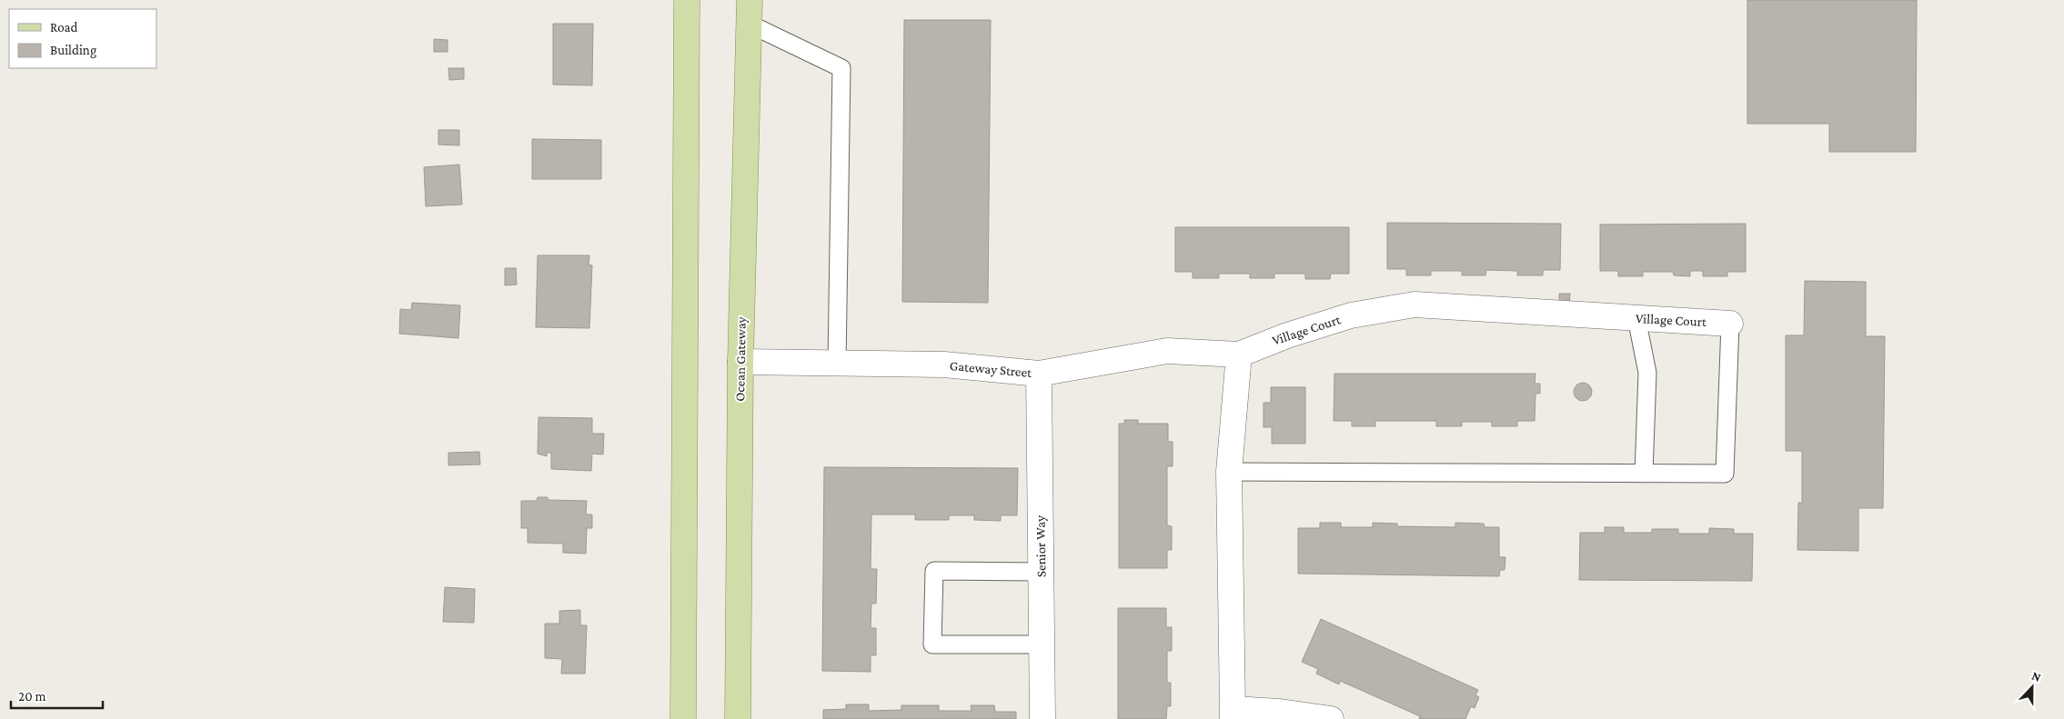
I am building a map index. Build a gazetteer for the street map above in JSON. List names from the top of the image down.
{
  "streets": {
    "main road": ["Ocean Gateway"],
    "street": ["Village Court", "Gateway Street", "Senior Way"]
  },
  "crossings": [
    ["Village Court", "Gateway Street"],
    ["Ocean Gateway", "Gateway Street"],
    ["Gateway Street", "Senior Way"]
  ],
  "legend": ["Road", "Building"],
  "scale_bar": "20 m",
  "north": "top"
}
